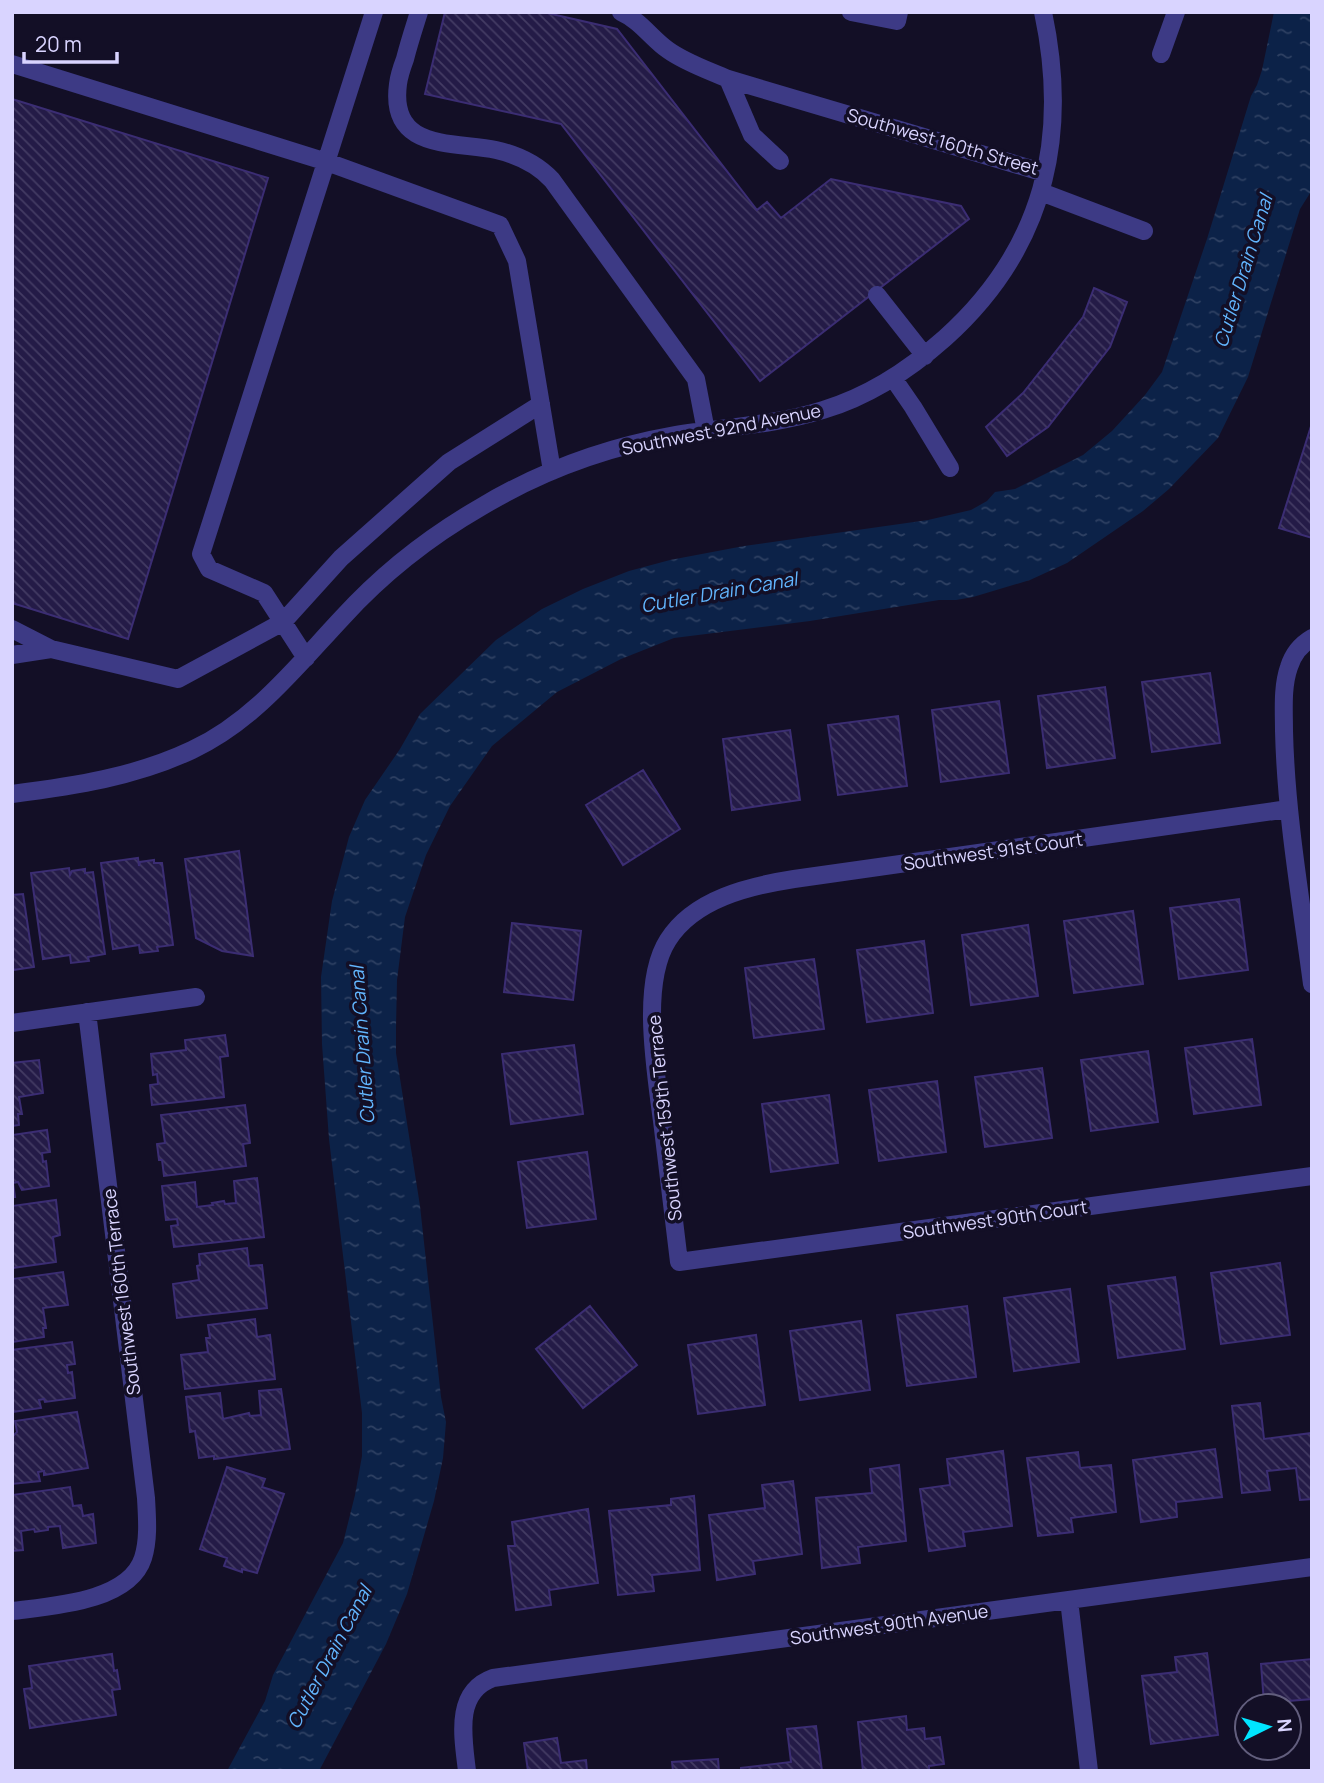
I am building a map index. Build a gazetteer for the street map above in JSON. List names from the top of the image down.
{
  "streets": {
    "street": [
      "Southwest 160th Street",
      "Southwest 92nd Avenue",
      "Southwest 91st Court",
      "Southwest 159th Terrace",
      "Southwest 90th Court",
      "Southwest 160th Terrace",
      "Southwest 90th Avenue"
    ]
  },
  "crossings": [
    ["Southwest 160th Street", "Southwest 92nd Avenue"],
    ["Southwest 91st Court", "Southwest 159th Terrace"],
    ["Southwest 159th Terrace", "Southwest 90th Court"]
  ],
  "water": ["Cutler Drain Canal"],
  "scale_bar": "20 m",
  "north": "right"
}
